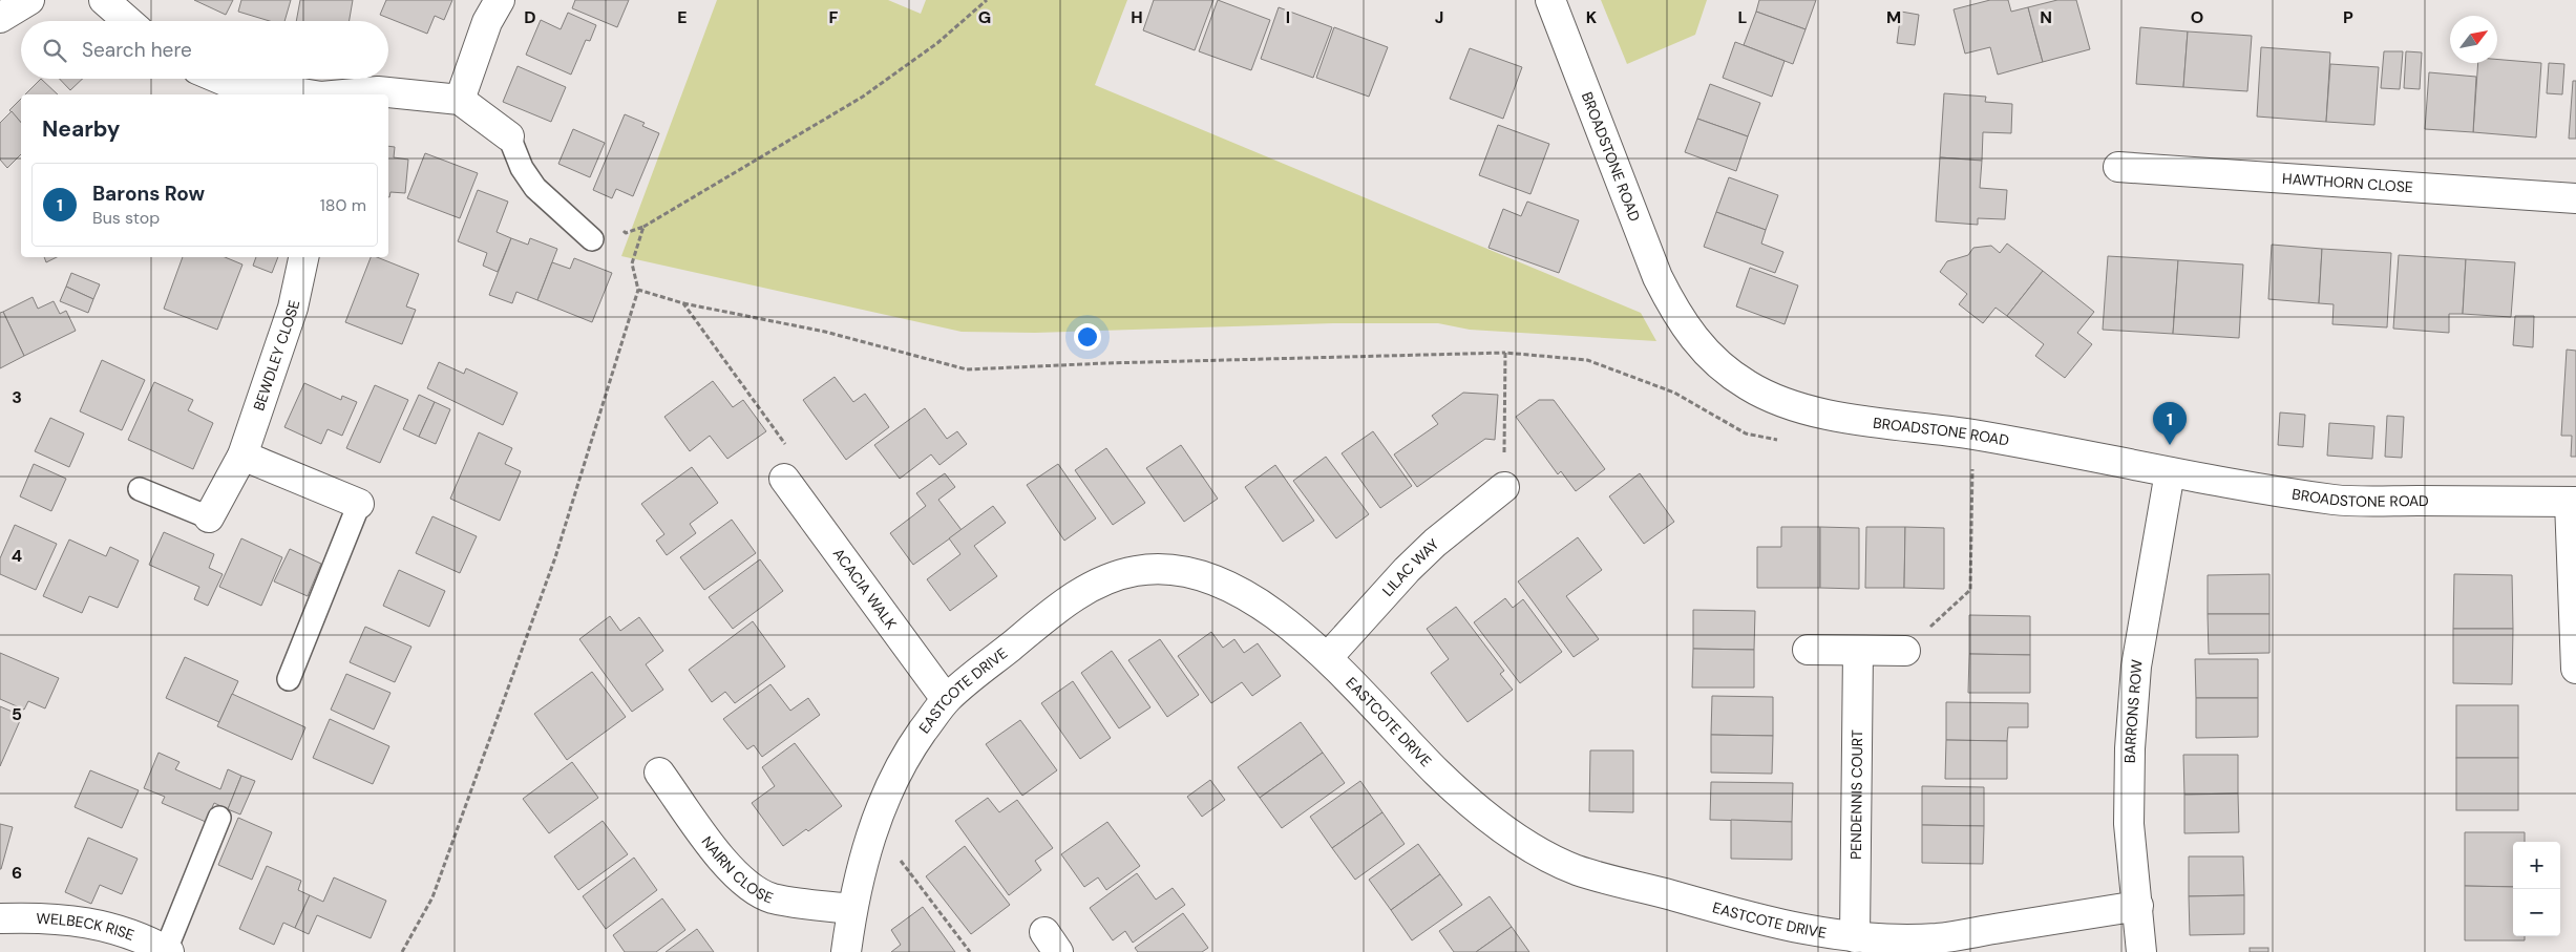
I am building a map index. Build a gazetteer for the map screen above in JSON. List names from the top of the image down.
{
  "streets": {
    "street": [
      "BROADSTONE ROAD",
      "HAWTHORN CLOSE",
      "BEWDLEY CLOSE",
      "LILAC WAY",
      "ACACIA WALK",
      "EASTCOTE DRIVE",
      "BARRONS ROW",
      "PENDENNIS COURT",
      "NAIRN CLOSE",
      "WELBECK RISE"
    ]
  },
  "crossings": [
    ["BROADSTONE ROAD", "BARRONS ROW"],
    ["LILAC WAY", "EASTCOTE DRIVE"],
    ["ACACIA WALK", "EASTCOTE DRIVE"],
    ["EASTCOTE DRIVE", "BARRONS ROW"],
    ["EASTCOTE DRIVE", "PENDENNIS COURT"],
    ["EASTCOTE DRIVE", "NAIRN CLOSE"]
  ],
  "north": "top right",
  "page": {
    "search": "Search here",
    "heading": "Nearby",
    "list": [
      {
        "mark": "1",
        "name": "Barons Row",
        "note": "Bus stop",
        "value": "180 m"
      }
    ],
    "pins": "1",
    "map_buttons": ["+", "−"]
  },
  "grid": {
    "columns": [
      "D",
      "E",
      "F",
      "G",
      "H",
      "I",
      "J",
      "K",
      "L",
      "M",
      "N",
      "O",
      "P"
    ],
    "rows": [
      "3",
      "4",
      "5",
      "6"
    ]
  }
}
